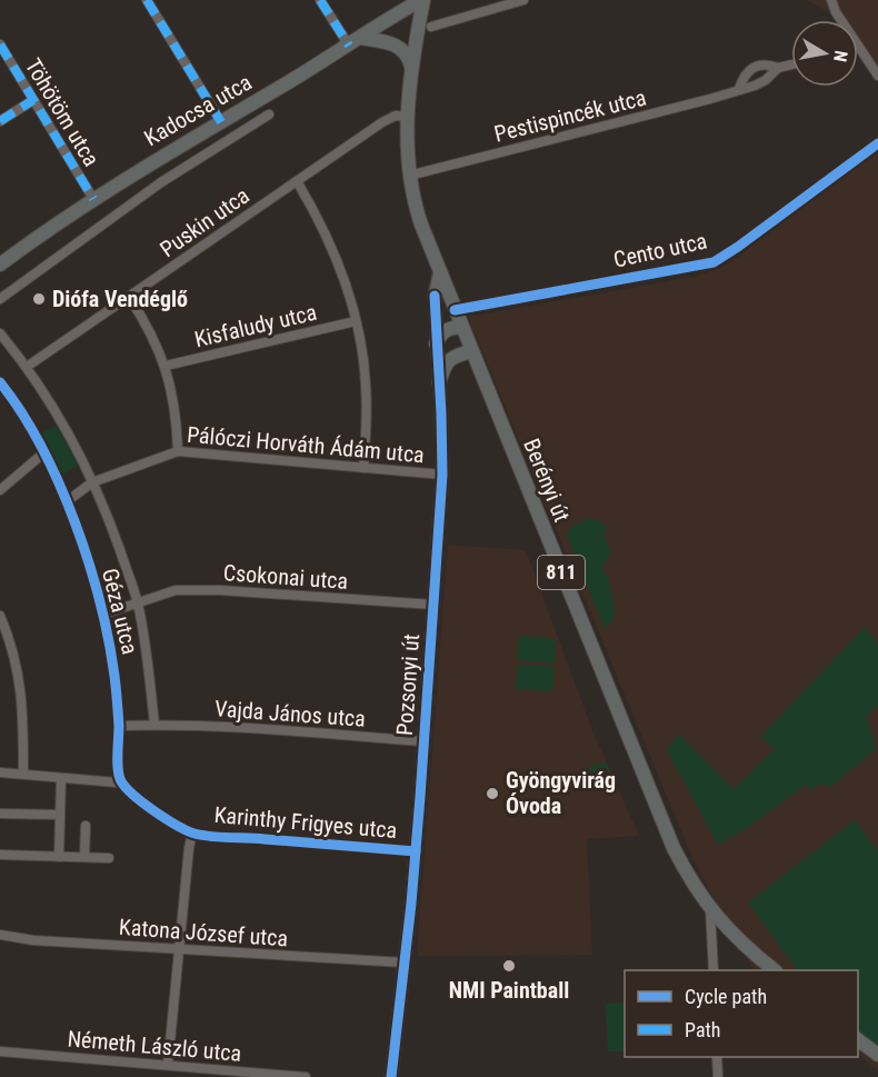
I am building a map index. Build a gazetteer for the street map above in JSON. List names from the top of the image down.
{
  "streets": {
    "main road": ["Kadocsa utca", "Berényi út", "811"],
    "street": [
      "Töhötöm utca",
      "Pestispincék utca",
      "Puskin utca",
      "Cento utca",
      "Kisfaludy utca",
      "Pálóczi Horváth Ádám utca",
      "Csokonai utca",
      "Géza utca",
      "Pozsonyi út",
      "Vajda János utca",
      "Karinthy Frigyes utca",
      "Katona József utca",
      "Németh László utca"
    ]
  },
  "crossings": [
    ["Kadocsa utca", "Töhötöm utca"],
    ["Kadocsa utca", "Berényi út"],
    ["Pestispincék utca", "Berényi út"],
    ["Puskin utca", "Berényi út"],
    ["Puskin utca", "Géza utca"],
    ["Cento utca", "Berényi út"],
    ["Pálóczi Horváth Ádám utca", "Géza utca"],
    ["Pálóczi Horváth Ádám utca", "Pozsonyi út"],
    ["Berényi út", "Pozsonyi út"],
    ["Csokonai utca", "Géza utca"],
    ["Csokonai utca", "Pozsonyi út"],
    ["Géza utca", "Vajda János utca"],
    ["Pozsonyi út", "Vajda János utca"],
    ["Pozsonyi út", "Karinthy Frigyes utca"],
    ["Pozsonyi út", "Katona József utca"]
  ],
  "places": ["Diófa Vendéglő", "Gyöngyvirág Óvoda", "NMI Paintball"],
  "legend": ["Cycle path", "Path"],
  "north": "right"
}
